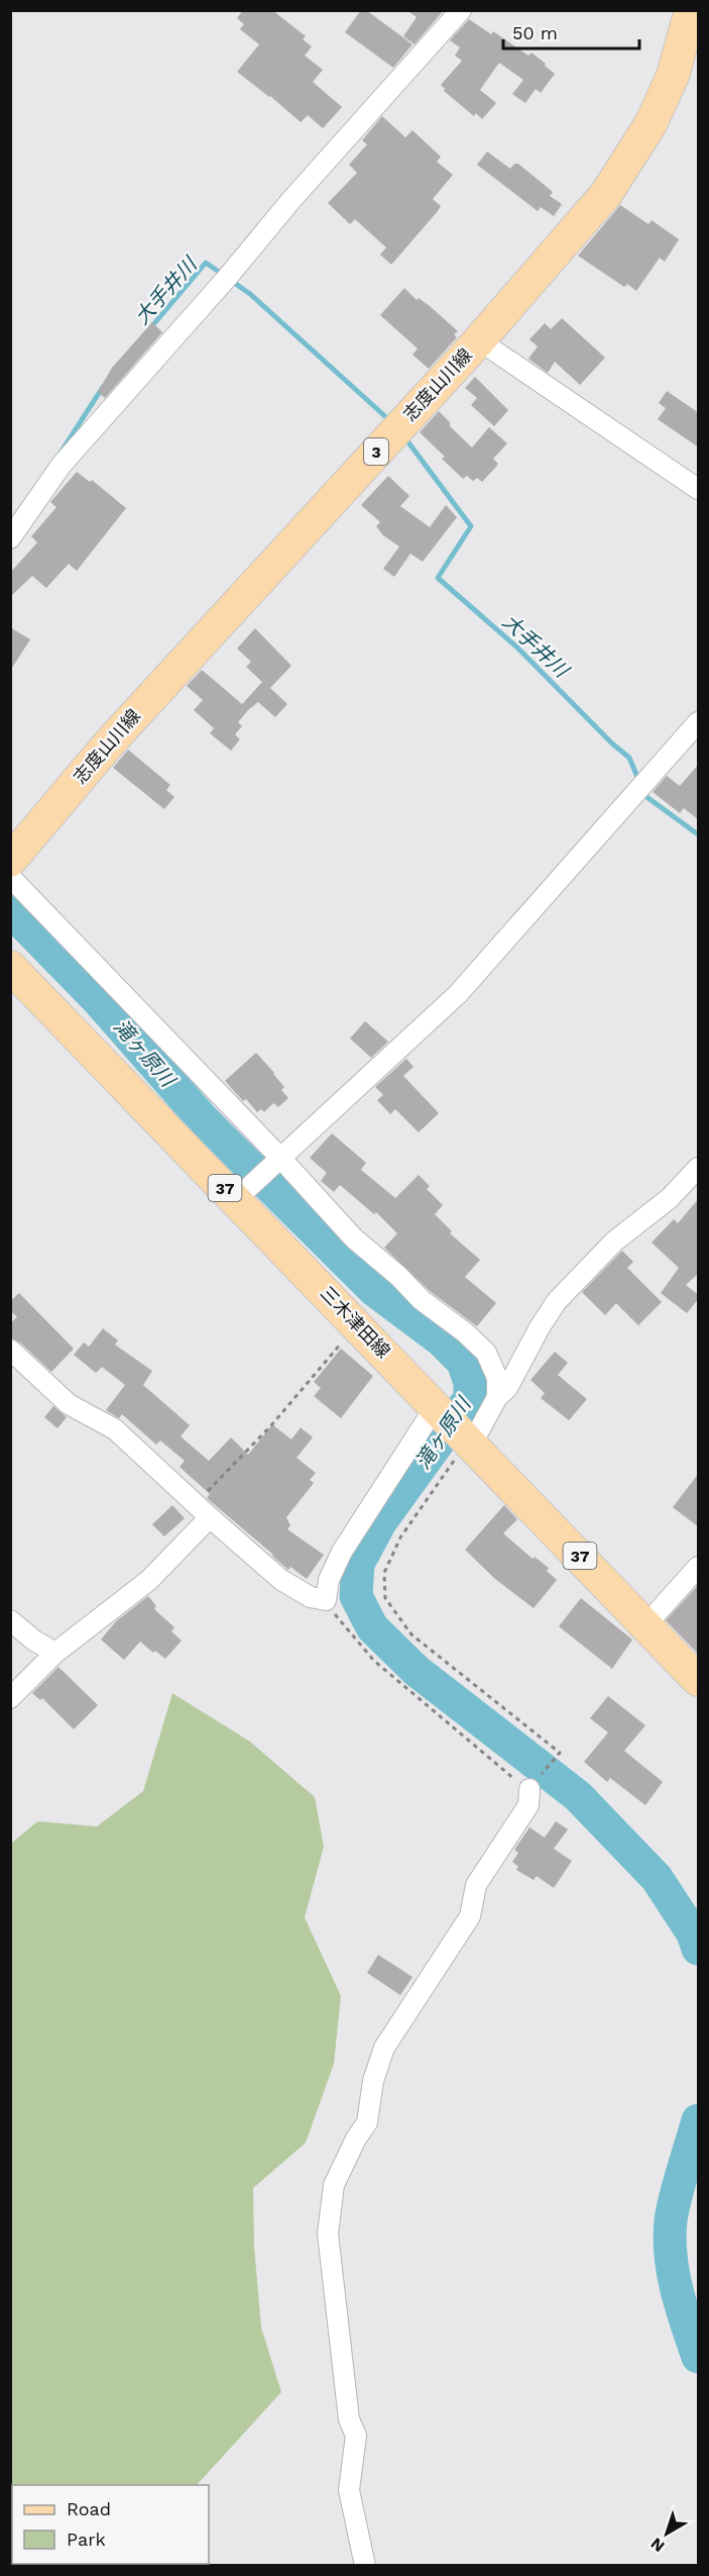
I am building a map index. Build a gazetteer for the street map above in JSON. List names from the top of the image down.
{
  "streets": {
    "main road": [
      "志度山川線",
      "3",
      "37",
      "三木津田線"
    ]
  },
  "water": ["大手井川", "滝ヶ原川"],
  "legend": ["Road", "Park"],
  "scale_bar": "50 m",
  "north": "bottom left"
}
